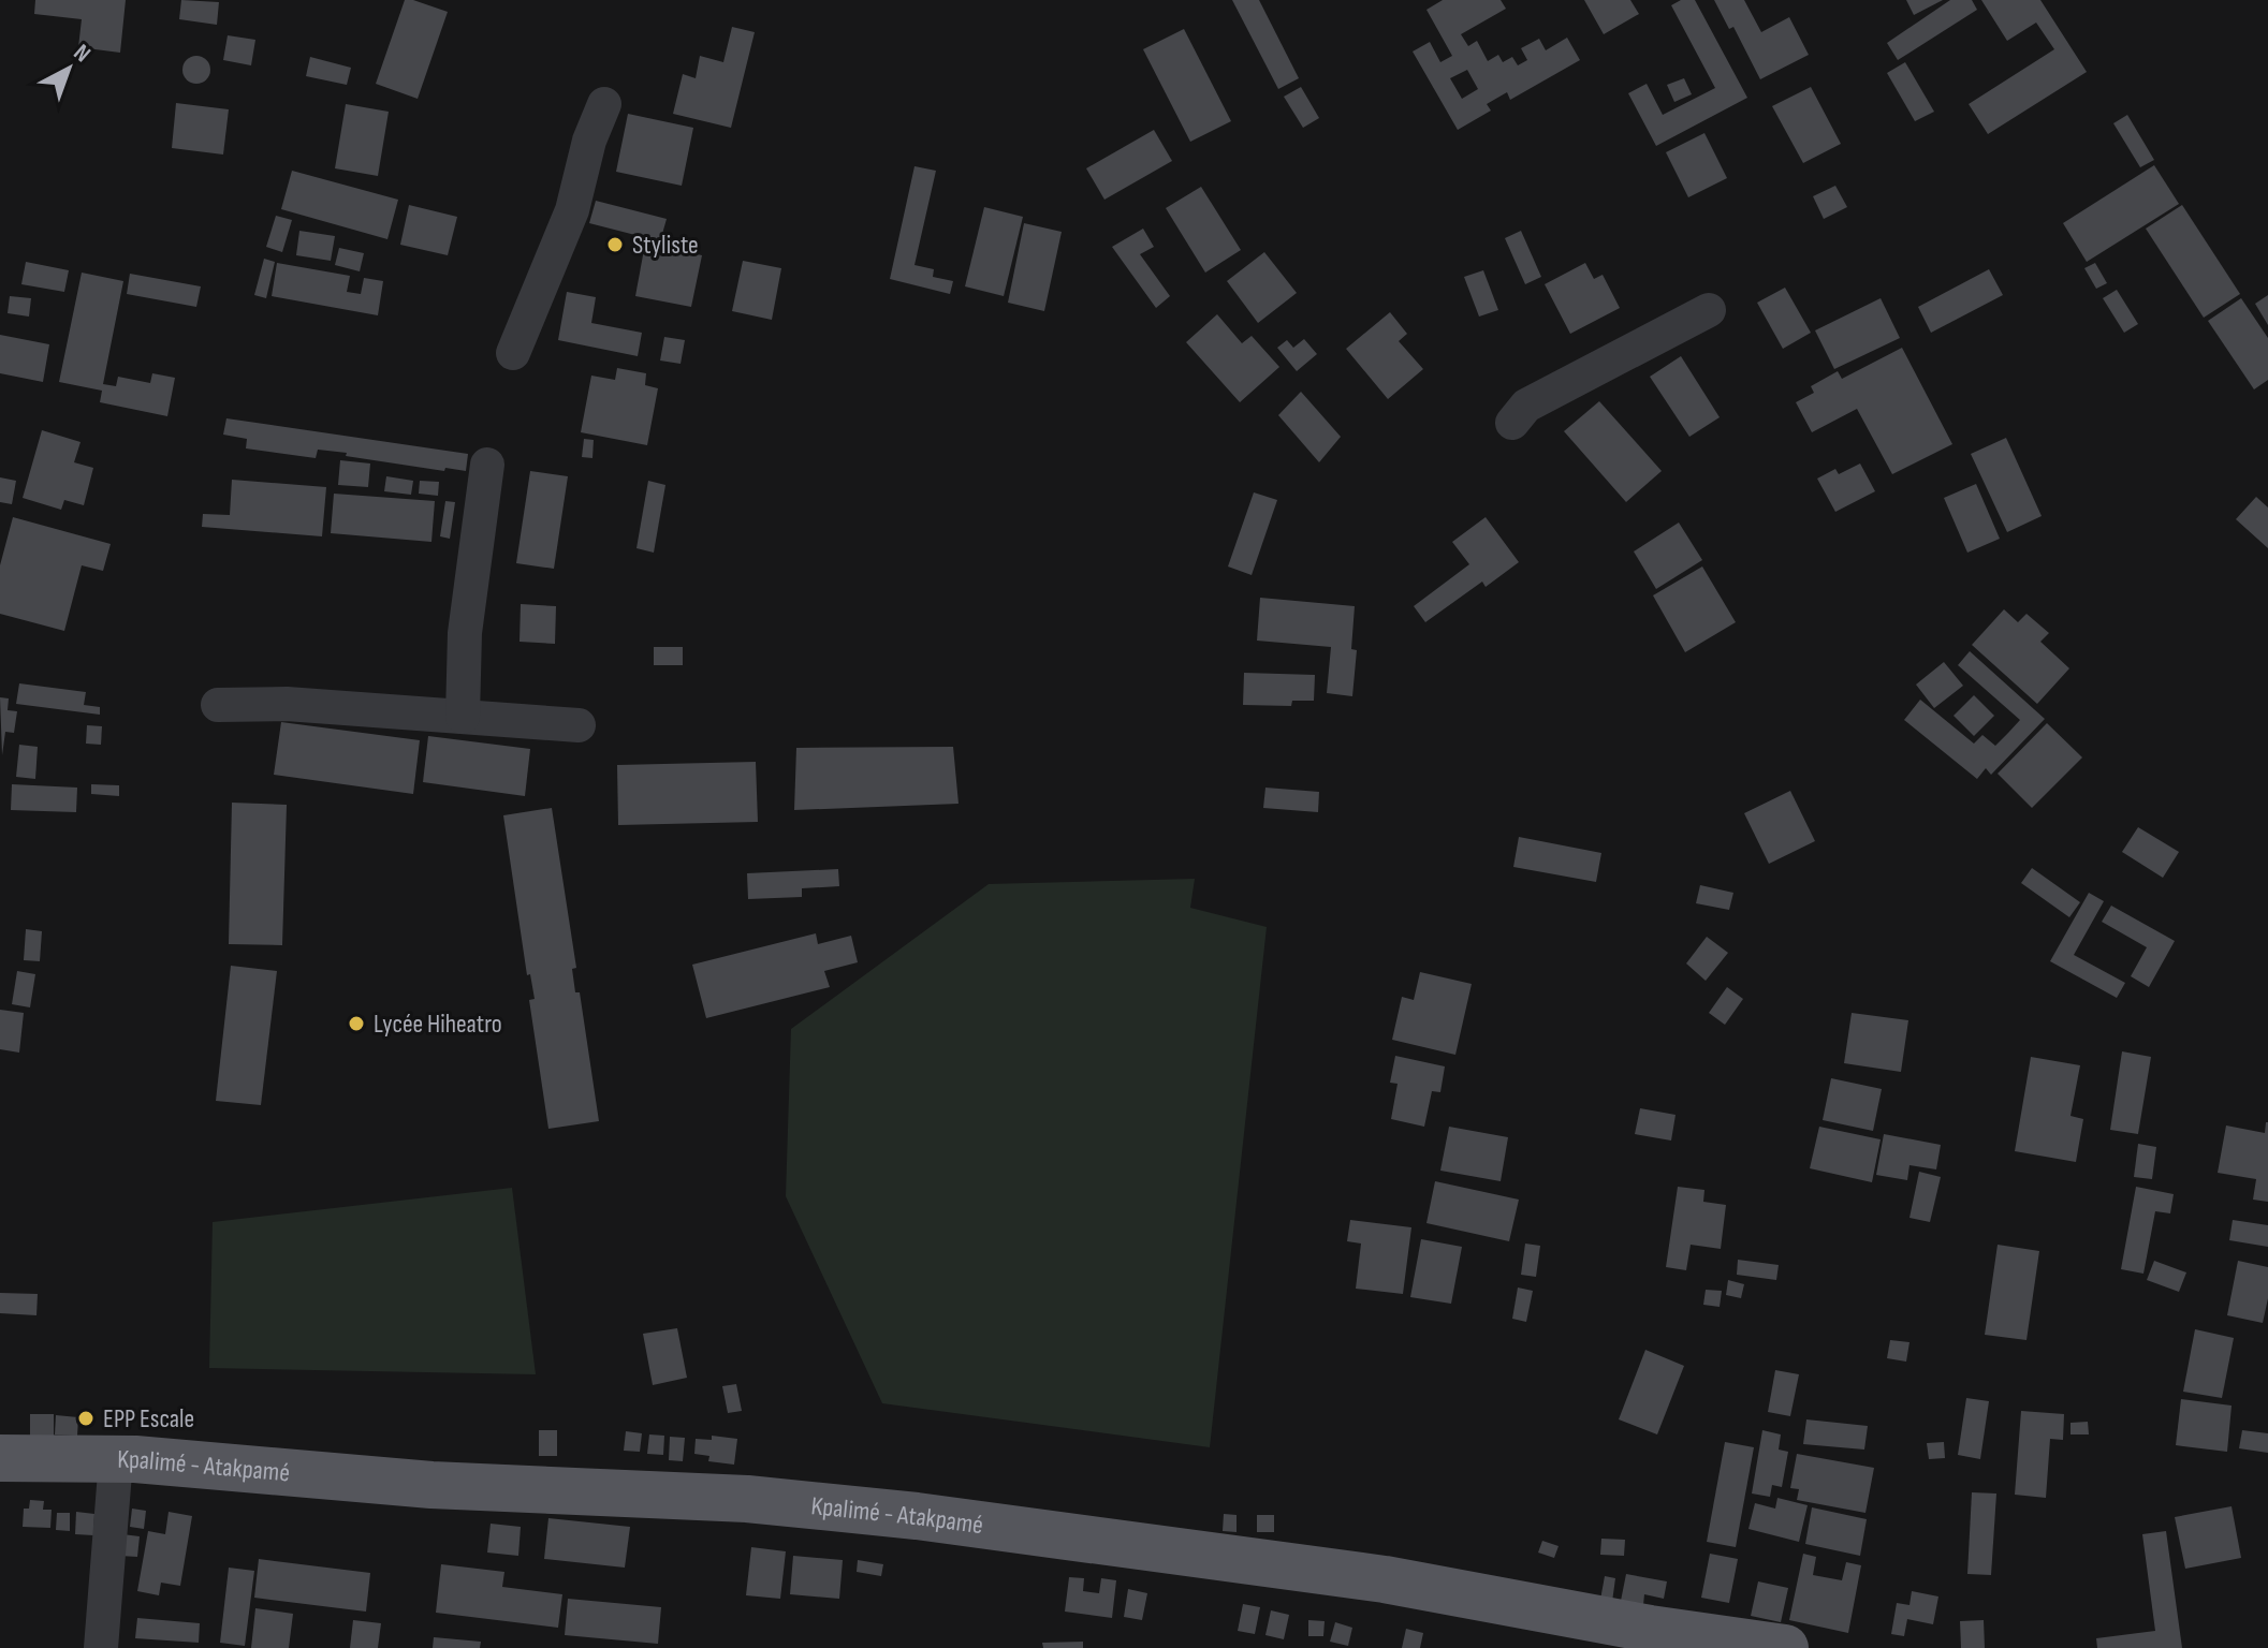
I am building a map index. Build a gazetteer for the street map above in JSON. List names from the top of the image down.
{
  "streets": {
    "main road": ["Kpalimé - Atakpamé"]
  },
  "places": ["Styliste", "Lycée Hiheatro", "EPP Escale"],
  "north": "top right"
}
